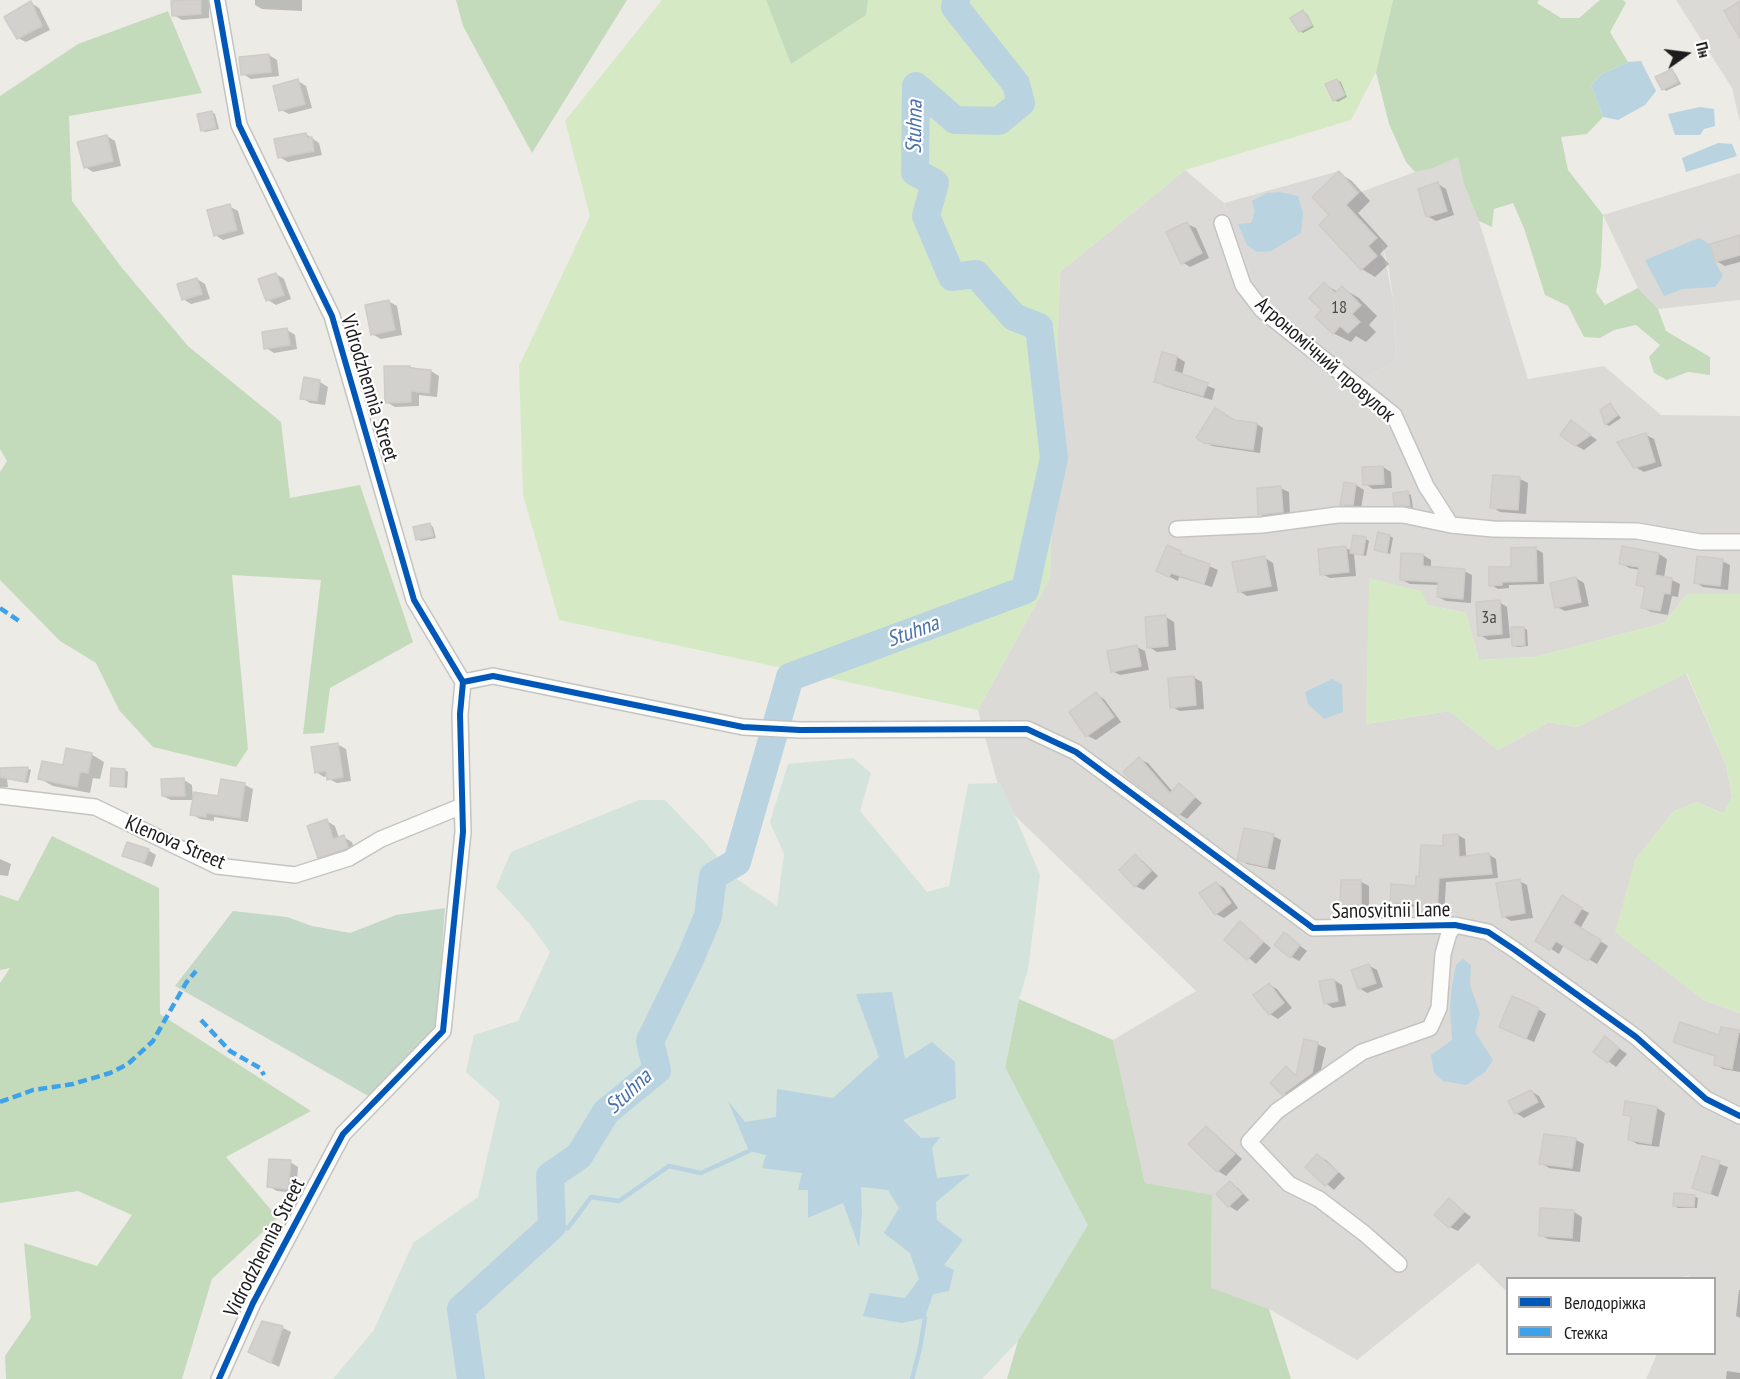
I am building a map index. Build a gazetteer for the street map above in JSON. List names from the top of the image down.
{
  "streets": {
    "street": [
      "Агрономічний провулок",
      "Vidrodzhennia Street",
      "Klenova Street",
      "Sanosvitnii Lane"
    ]
  },
  "crossings": [
    ["Vidrodzhennia Street", "Klenova Street"],
    ["Vidrodzhennia Street", "Sanosvitnii Lane"]
  ],
  "water": ["Stuhna"],
  "house_numbers": ["18", "3а"],
  "legend": ["Велодоріжка", "Стежка"],
  "north": "right"
}
